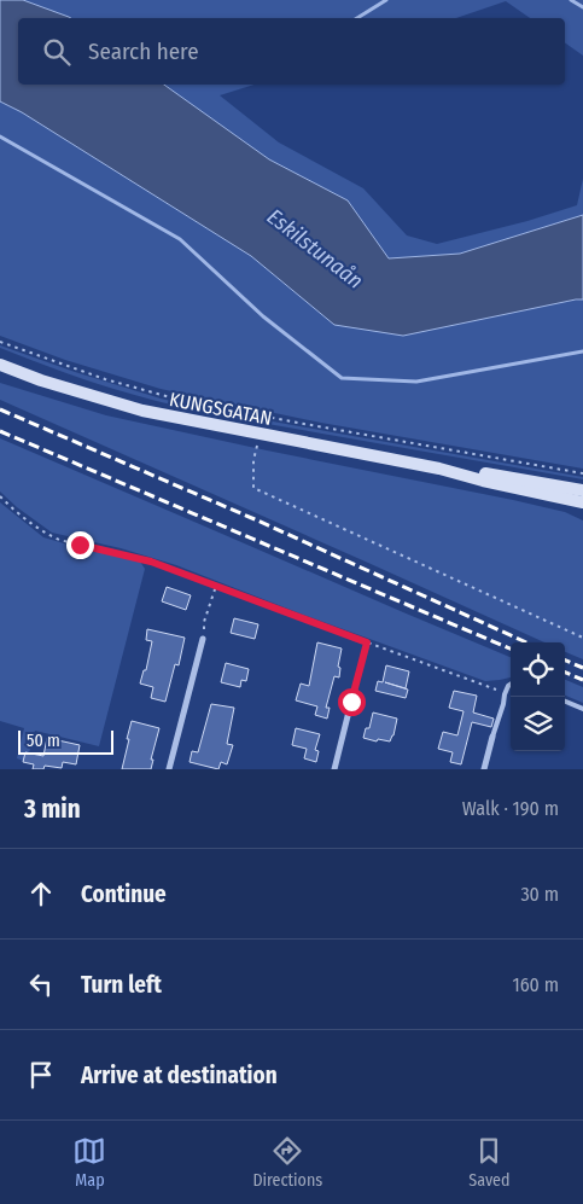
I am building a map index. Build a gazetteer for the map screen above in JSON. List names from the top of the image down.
{
  "streets": {
    "main road": ["KUNGSGATAN"]
  },
  "water": ["Eskilstunaån"],
  "scale_bar": "50 m",
  "page": {
    "search": "Search here",
    "scale": "50 m",
    "heading": ["3 min", "Walk · 190 m"],
    "list": [
      ["Continue", "30 m"],
      ["Turn left", "160 m"],
      "Arrive at destination"
    ],
    "nav": ["Map", "Directions", "Saved"]
  }
}
